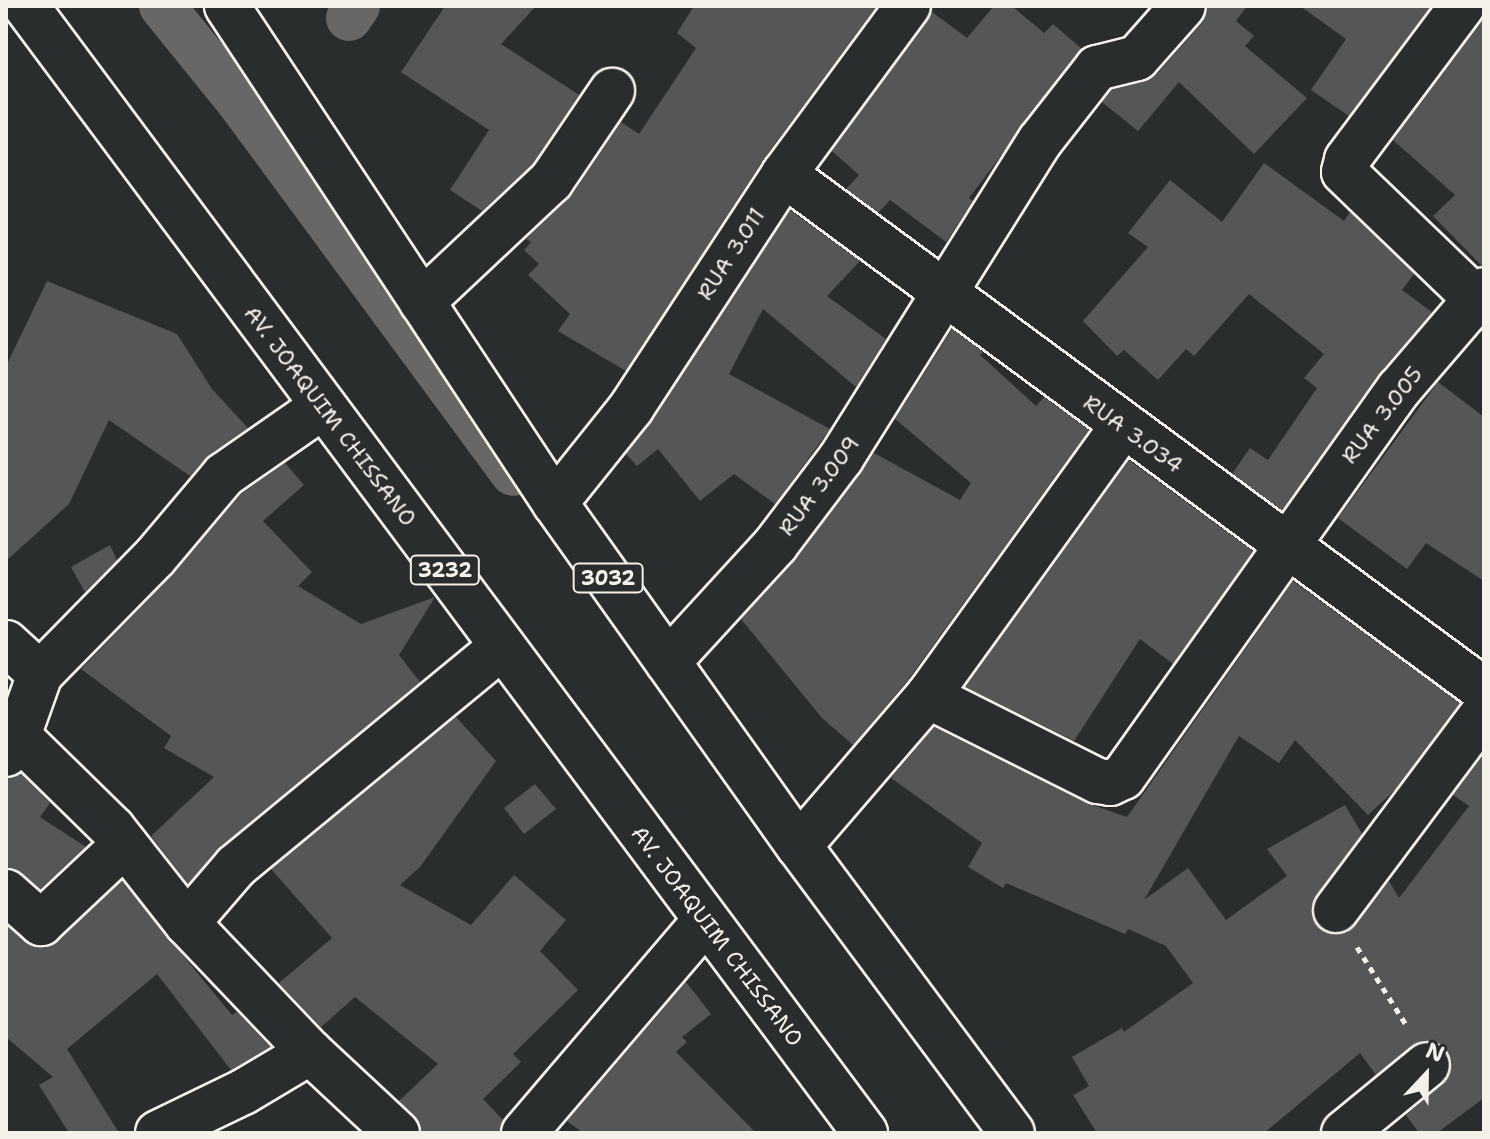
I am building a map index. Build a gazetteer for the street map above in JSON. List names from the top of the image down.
{
  "streets": {
    "street": [
      "RUA 3.011",
      "RUA 3.005",
      "AV. JOAQUIM CHISSANO",
      "RUA 3.034",
      "RUA 3.009",
      "3232",
      "3032"
    ]
  },
  "crossings": [
    ["RUA 3.011", "RUA 3.034"],
    ["RUA 3.011", "3032"],
    ["RUA 3.005", "RUA 3.034"],
    ["RUA 3.034", "RUA 3.009"],
    ["RUA 3.009", "3032"]
  ],
  "north": "top"
}
